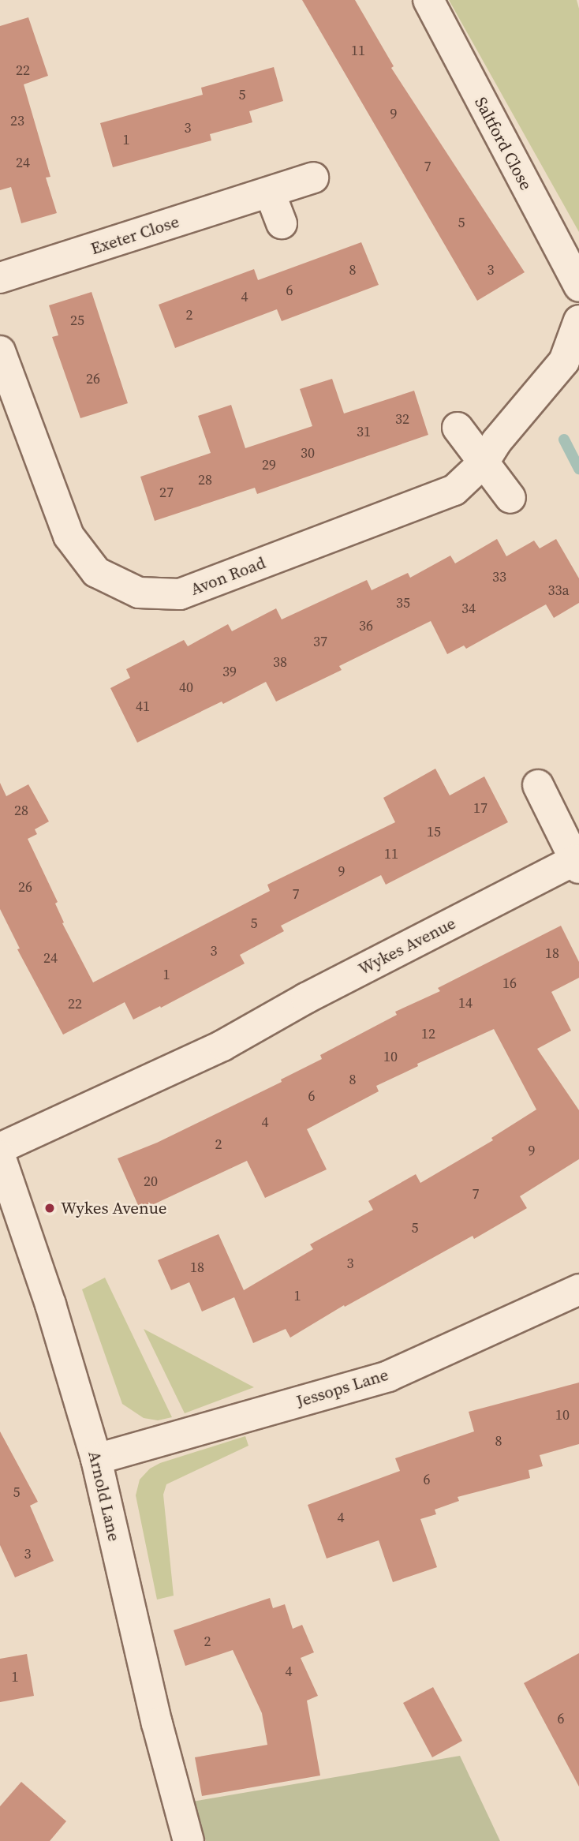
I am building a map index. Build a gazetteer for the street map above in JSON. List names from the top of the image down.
{
  "streets": {
    "street": [
      "Saltford Close",
      "Exeter Close",
      "Avon Road",
      "Wykes Avenue",
      "Jessops Lane",
      "Arnold Lane"
    ]
  },
  "crossings": [
    ["Jessops Lane", "Arnold Lane"]
  ],
  "places": ["Wykes Avenue"],
  "house_numbers": [
    "11",
    "22",
    "5",
    "9",
    "23",
    "3",
    "1",
    "24",
    "7",
    "5",
    "8",
    "3",
    "6",
    "4",
    "2",
    "25",
    "26",
    "32",
    "31",
    "30",
    "29",
    "28",
    "27",
    "33",
    "33a",
    "35",
    "34",
    "36",
    "37",
    "38",
    "39",
    "40",
    "41",
    "17",
    "28",
    "15",
    "11",
    "9",
    "26",
    "7",
    "5",
    "3",
    "18",
    "24",
    "1",
    "16",
    "14",
    "22",
    "12",
    "10",
    "8",
    "6",
    "4",
    "2",
    "9",
    "20",
    "7",
    "5",
    "3",
    "18",
    "1",
    "10",
    "8",
    "6",
    "5",
    "4",
    "3",
    "2",
    "4",
    "1",
    "6"
  ]
}
